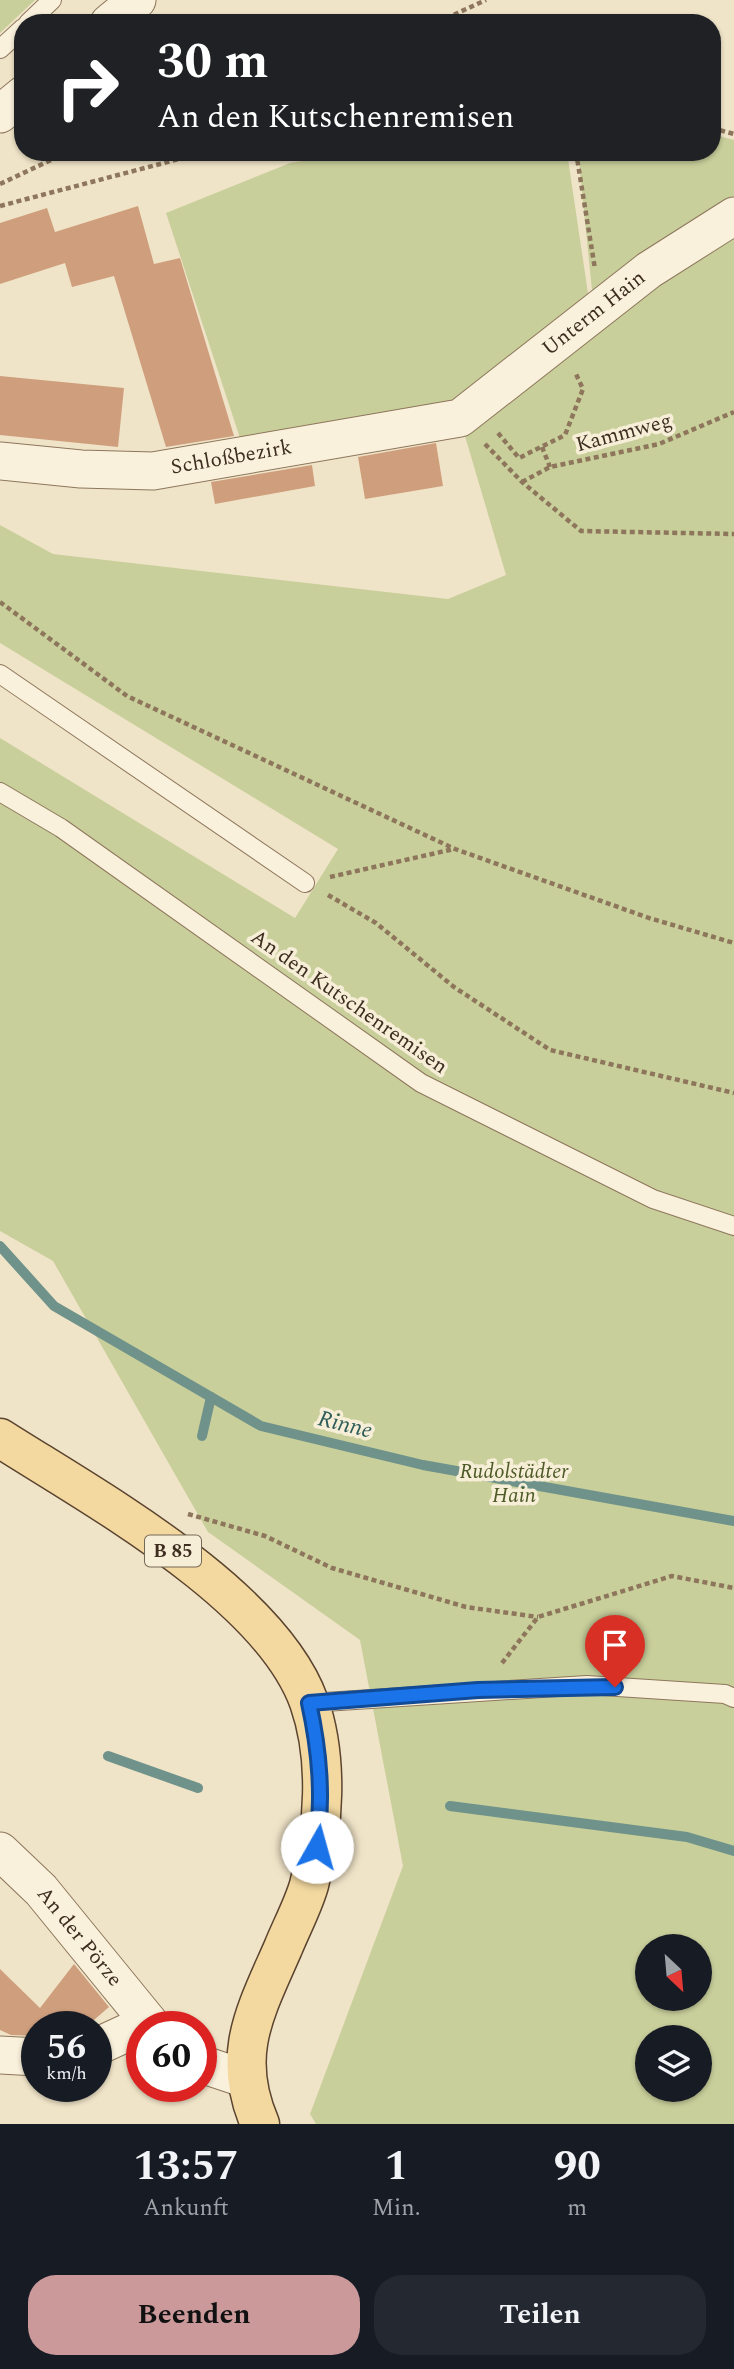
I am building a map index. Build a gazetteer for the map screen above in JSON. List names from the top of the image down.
{
  "streets": {
    "main road": ["B 85"],
    "street": ["Unterm Hain", "Schloßbezirk", "An der Pörze"],
    "lane": ["An den Kutschenremisen"],
    "path": ["Kammweg"]
  },
  "crossings": [
    ["Unterm Hain", "Schloßbezirk"]
  ],
  "water": ["Rinne"],
  "parks": ["Rudolstädter Hain"],
  "north": "bottom right",
  "page": {
    "turn": ["30 m", "An den Kutschenremisen"],
    "speed": "56 km/h",
    "limit": "60",
    "eta": [
      "13:57",
      "Ankunft",
      "1",
      "Min.",
      "90",
      "m"
    ],
    "buttons": ["Beenden", "Teilen"]
  }
}
